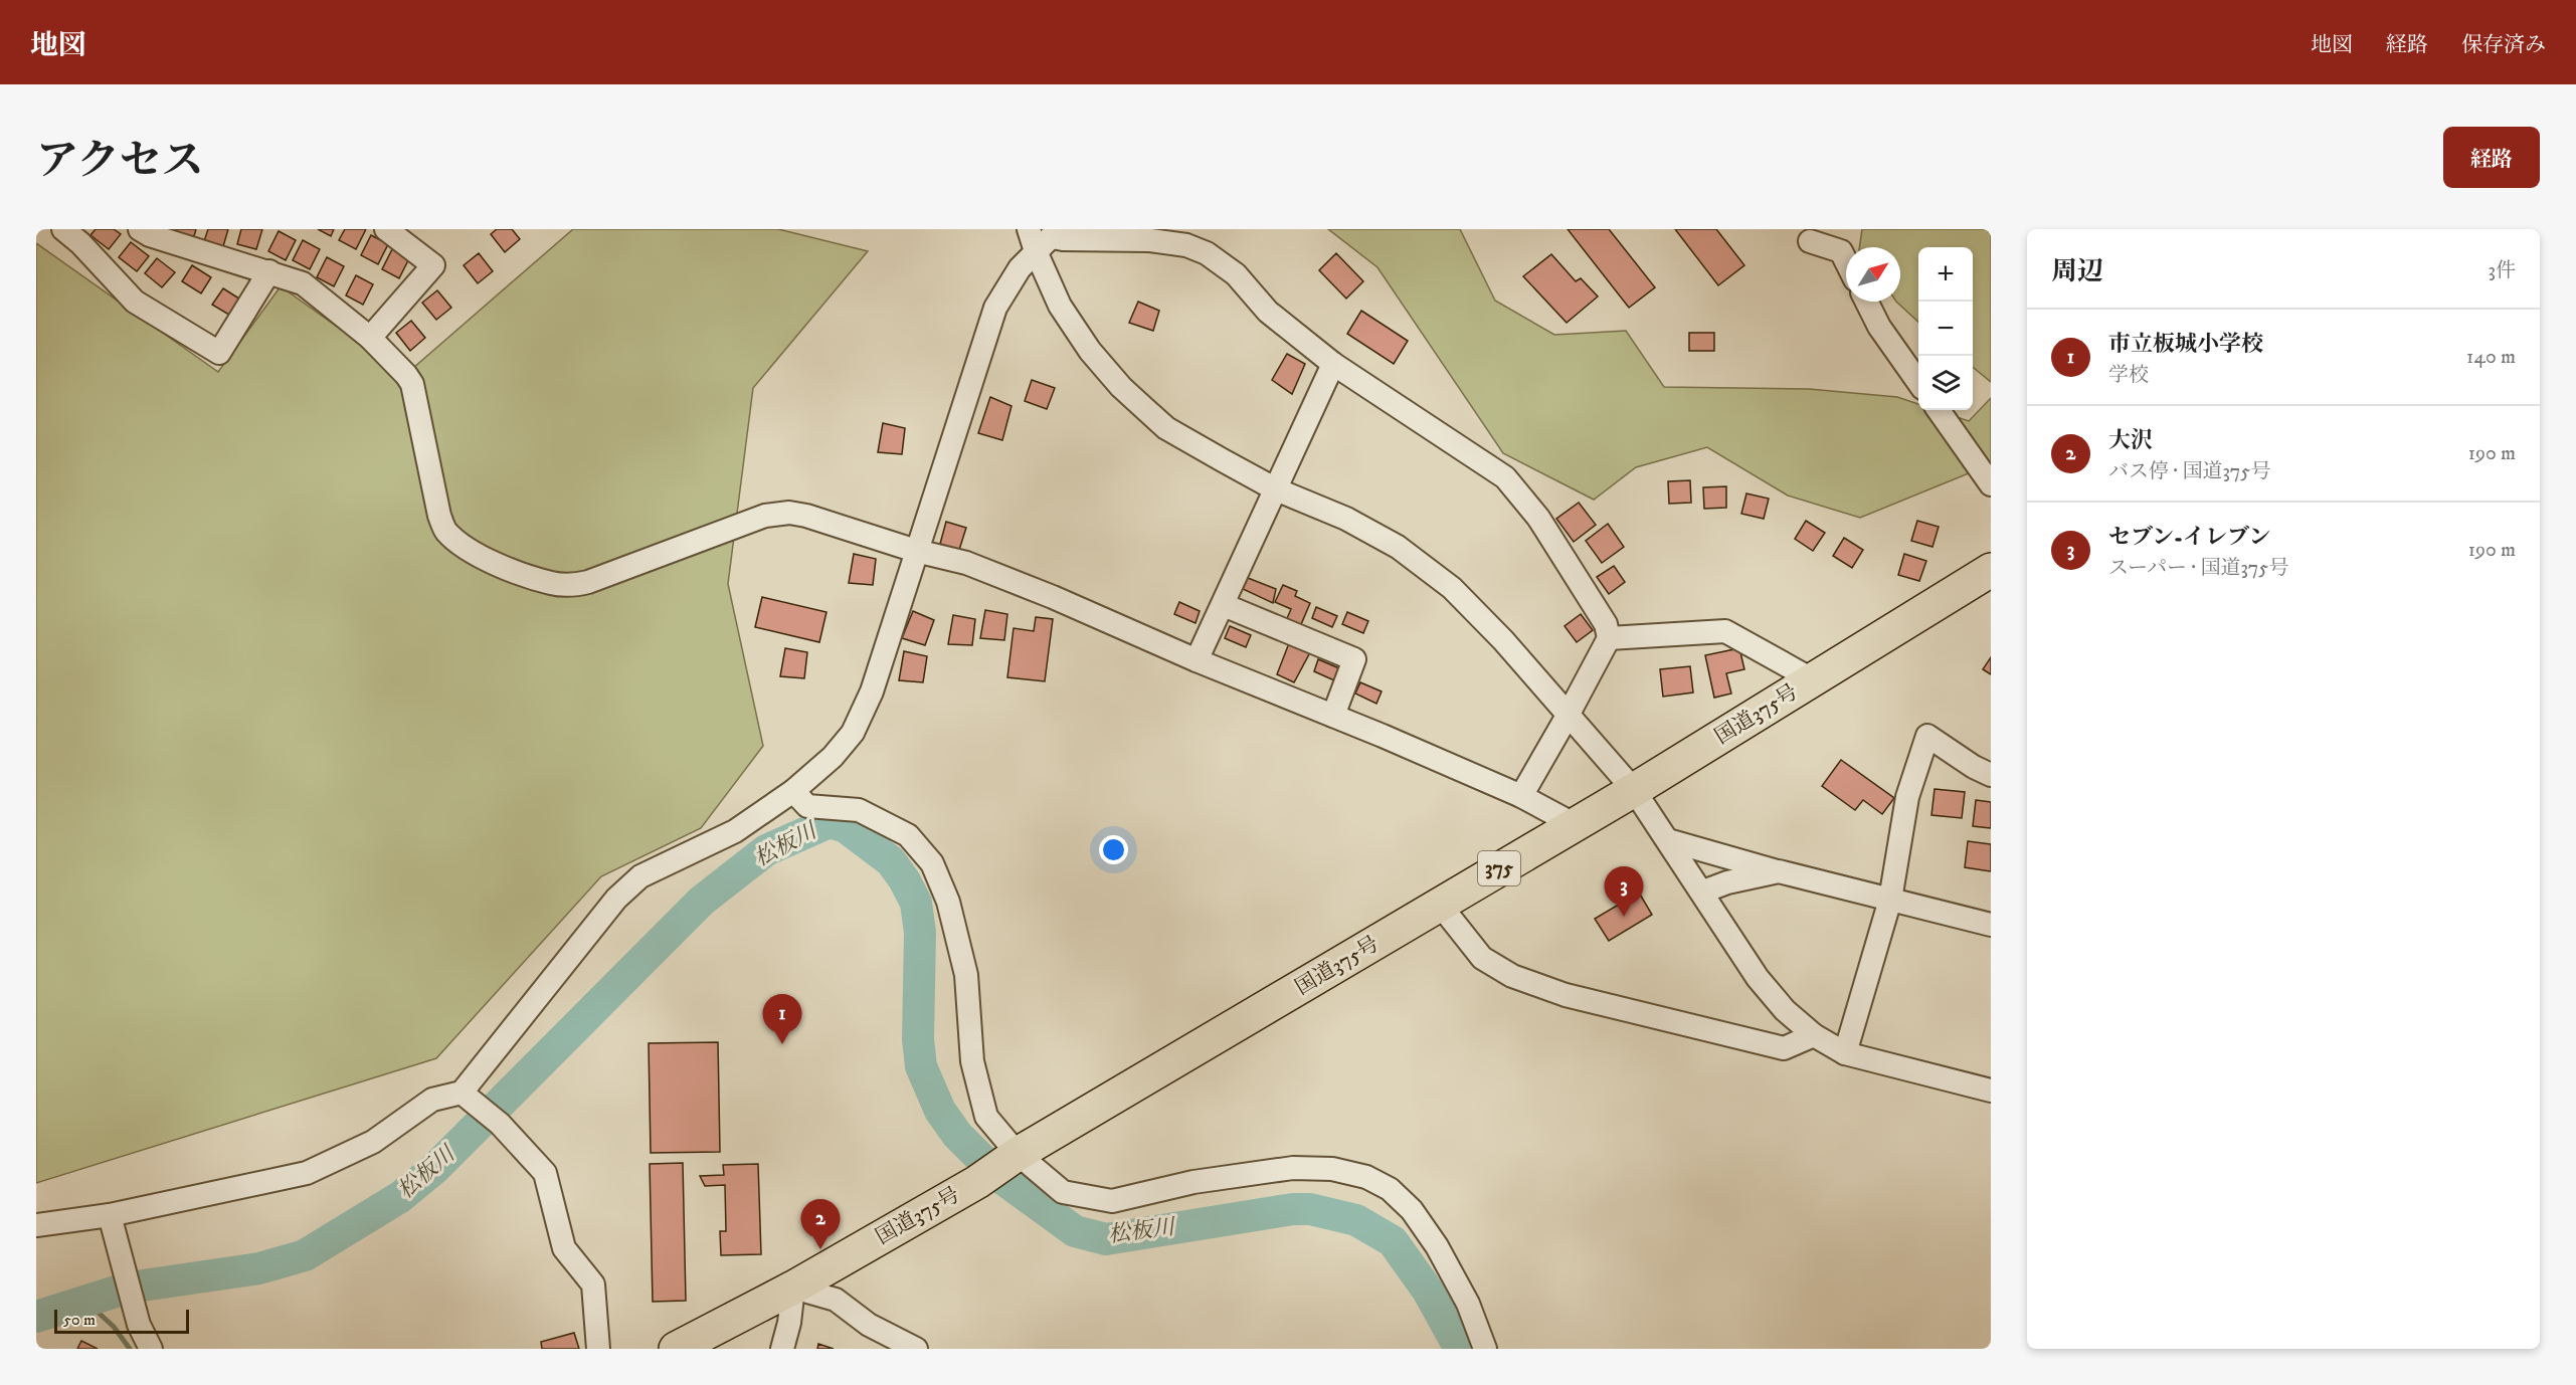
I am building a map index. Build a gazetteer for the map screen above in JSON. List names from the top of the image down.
{
  "streets": {
    "highway": ["国道375号", "375"]
  },
  "water": ["松板川"],
  "scale_bar": "50 m",
  "north": "top right",
  "page": {
    "header": "地図",
    "nav": ["地図", "経路", "保存済み"],
    "title": "アクセス",
    "buttons": "経路",
    "heading": ["周辺", "3件"],
    "map_buttons": ["+", "−"],
    "list": [
      {
        "mark": "1",
        "name": "市立板城小学校",
        "note": "学校",
        "value": "140 m"
      },
      {
        "mark": "2",
        "name": "大沢",
        "note": "バス停 · 国道375号",
        "value": "190 m"
      },
      {
        "mark": "3",
        "name": "セブン-イレブン",
        "note": "スーパー · 国道375号",
        "value": "190 m"
      }
    ],
    "pins": ["3", "1", "2"],
    "scale": "50 m"
  }
}
